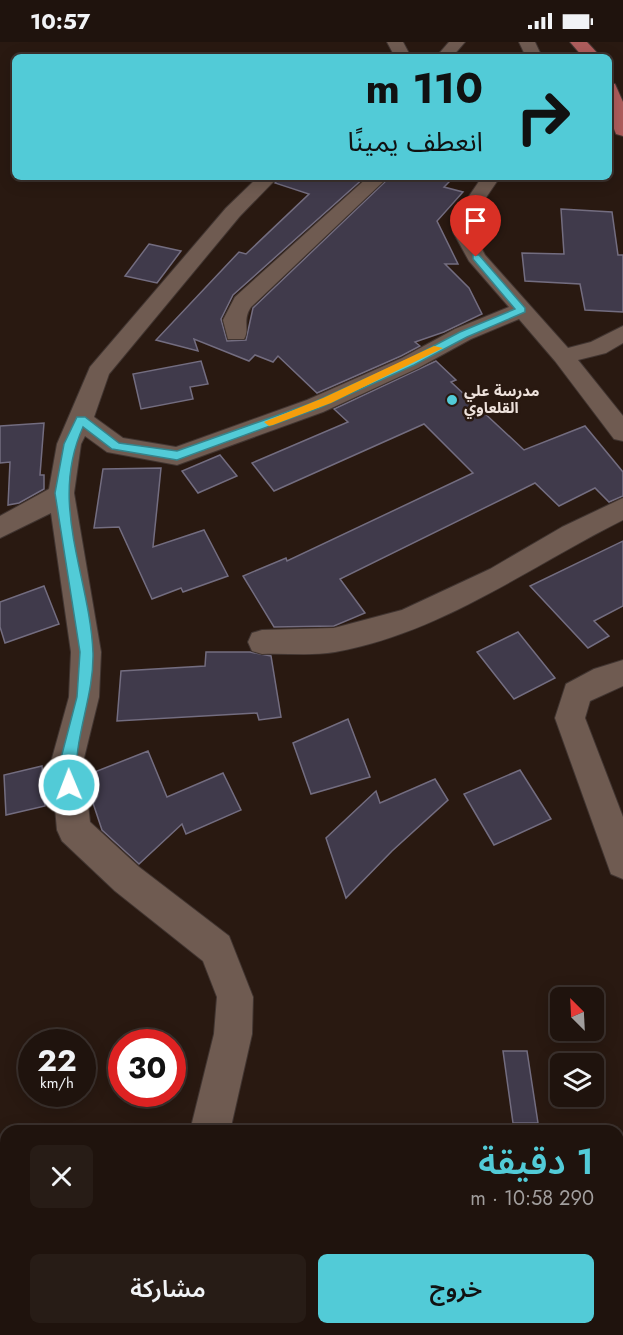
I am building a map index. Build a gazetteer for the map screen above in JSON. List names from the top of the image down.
{
  "places": ["مدرسة علي القلعاوي"],
  "north": "top left",
  "page": {
    "status": "10:57",
    "turn": ["110 m", "انعطف يمينًا"],
    "speed": "22 km/h",
    "limit": "30",
    "heading": ["1 دقيقة", "290 m · 10:58"],
    "buttons": ["خروج", "مشاركة"]
  }
}
